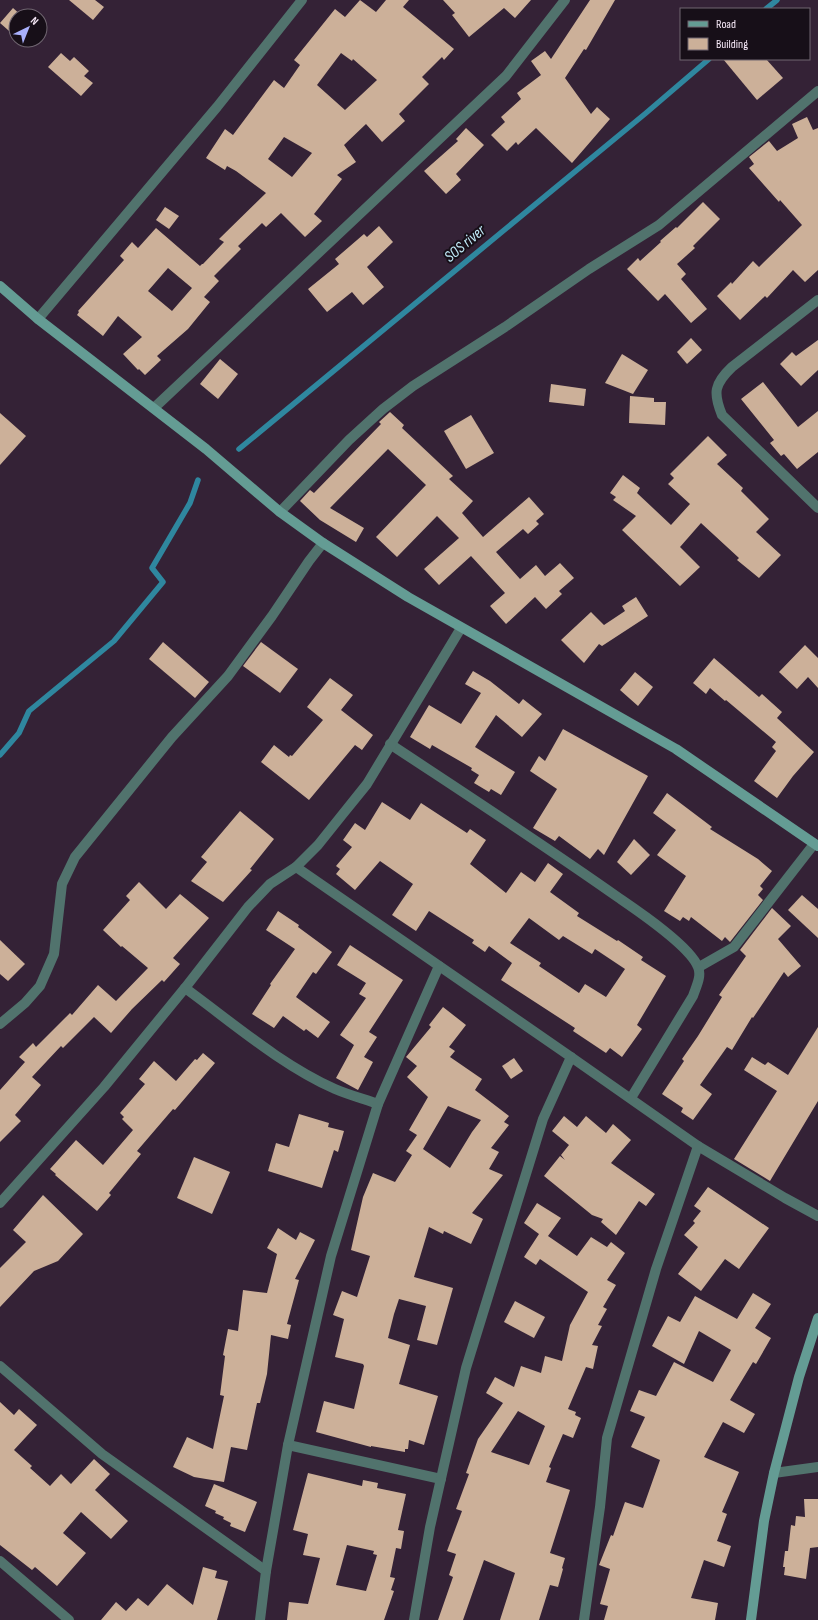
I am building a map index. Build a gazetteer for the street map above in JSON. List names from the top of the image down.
{
  "water": ["SOS river"],
  "legend": ["Road", "Building"],
  "north": "top right"
}
